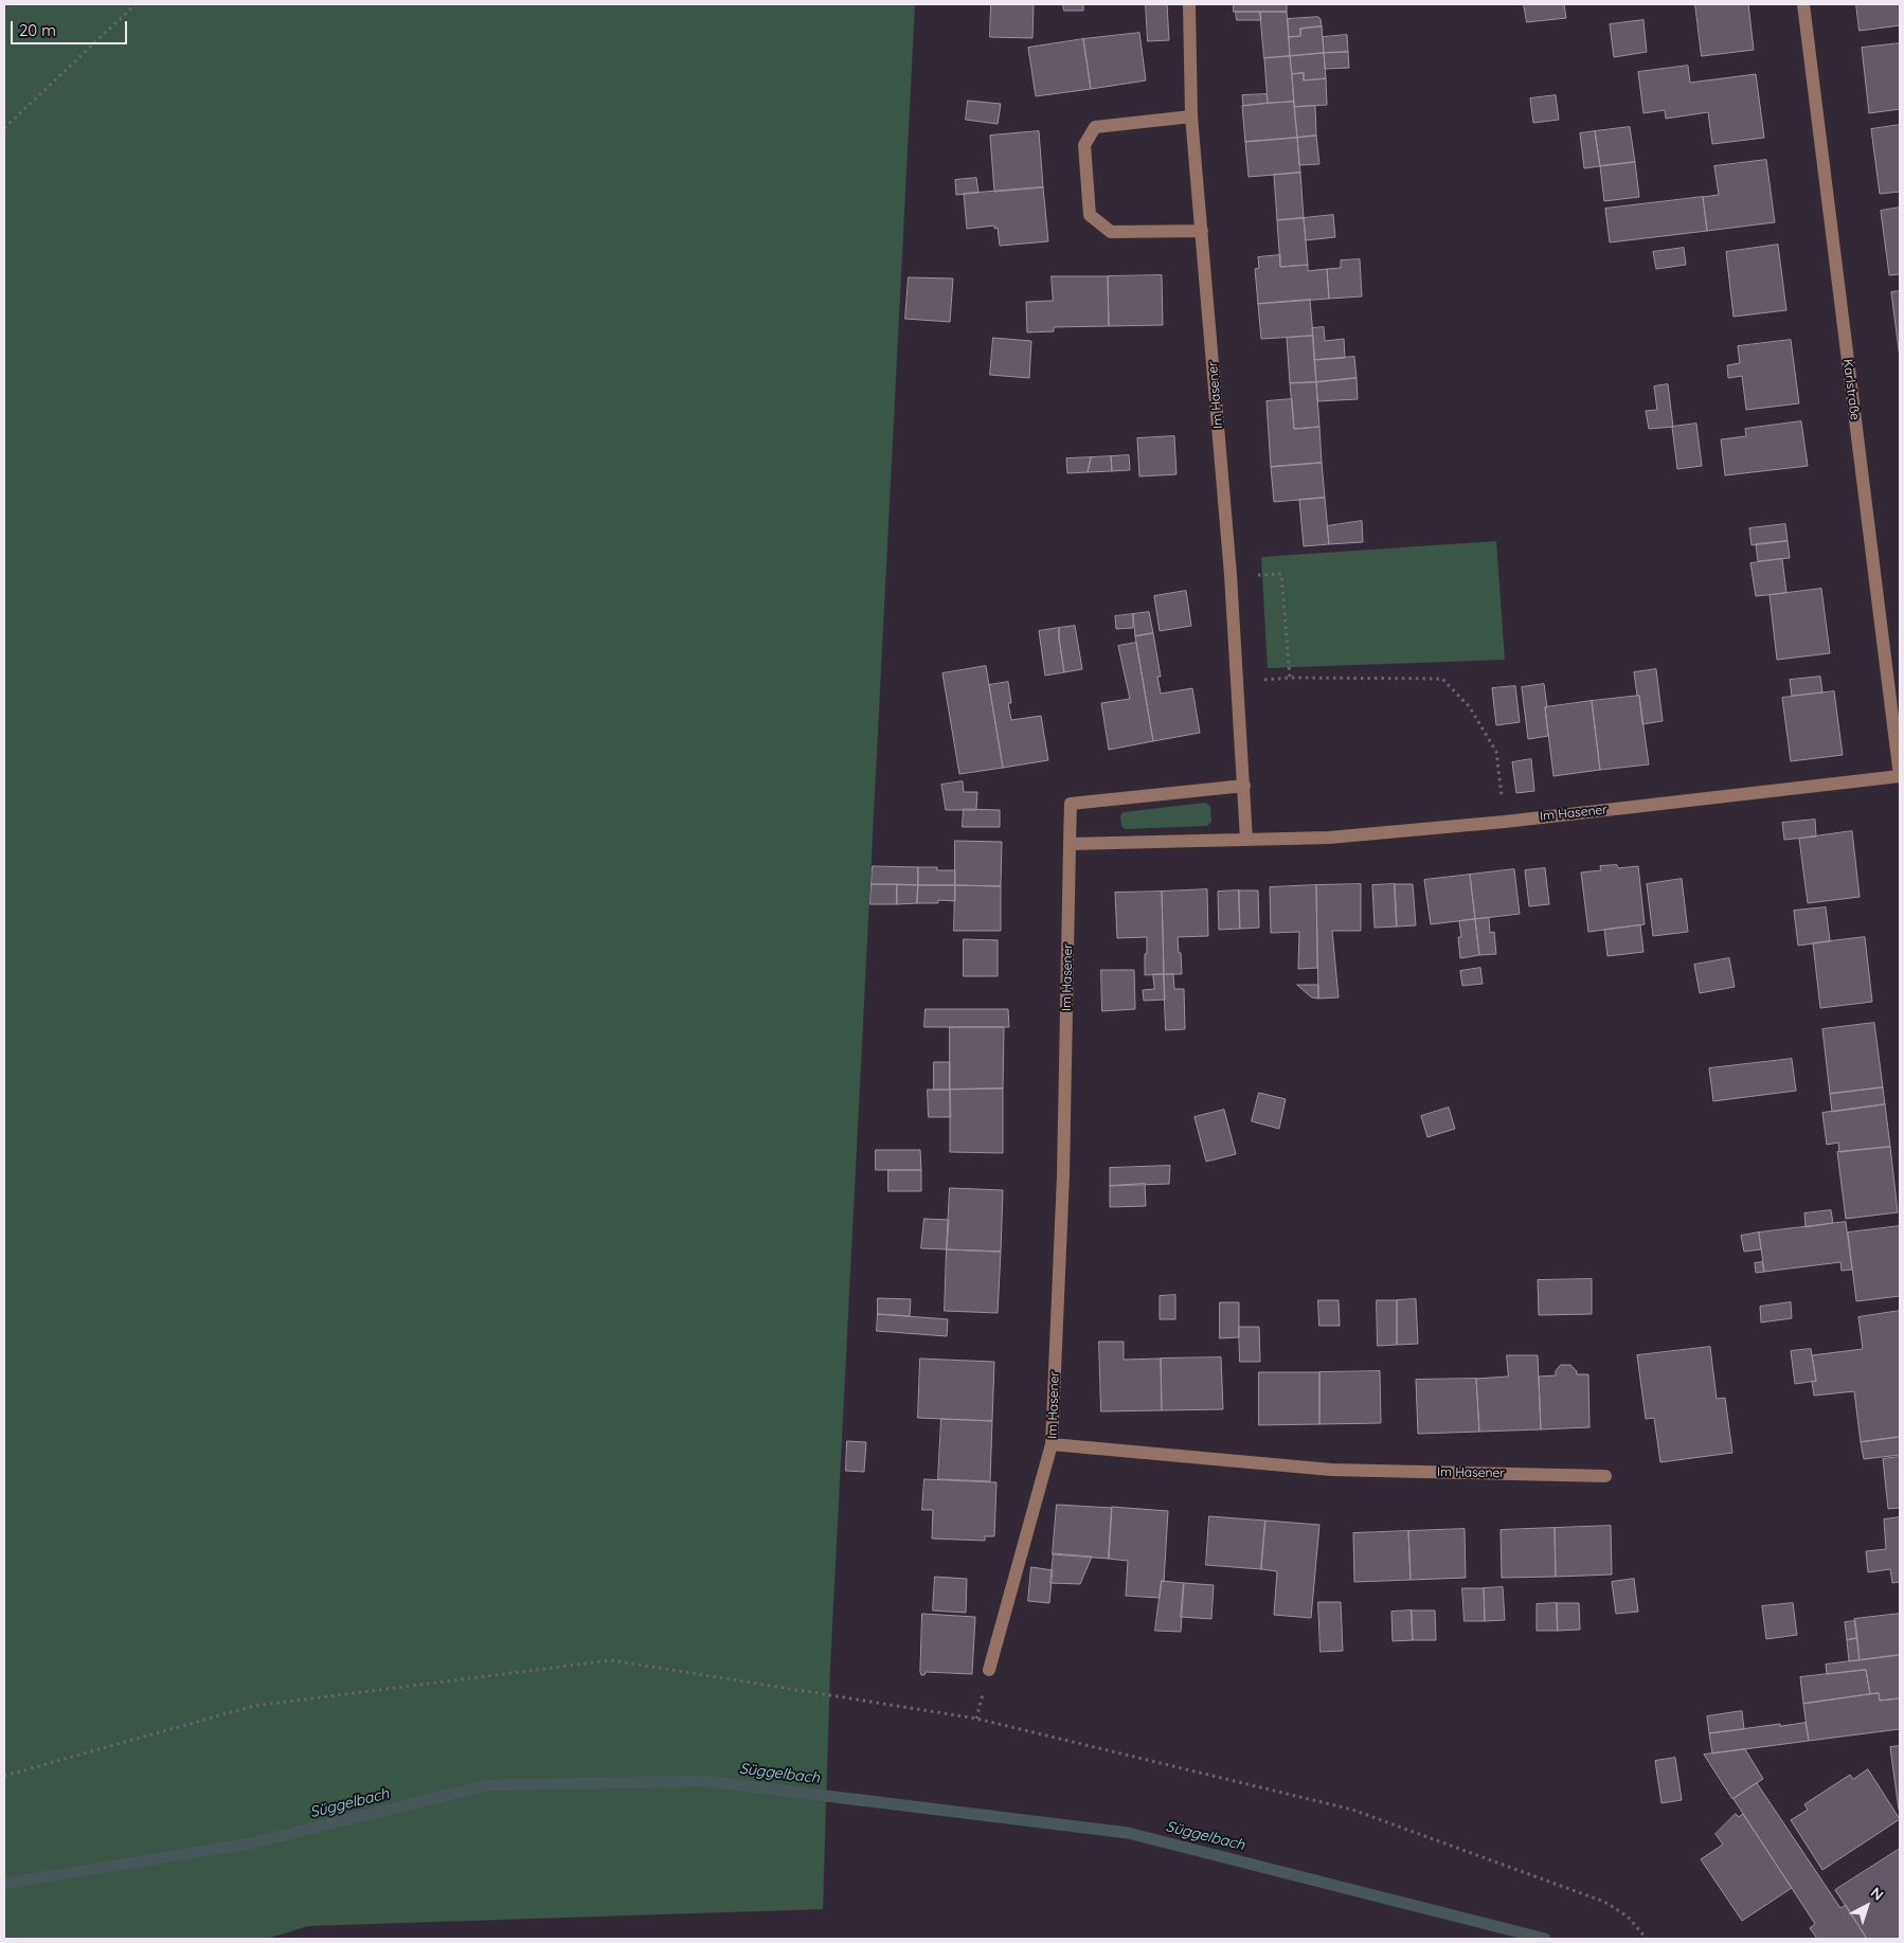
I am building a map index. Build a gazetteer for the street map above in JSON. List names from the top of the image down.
{
  "streets": {
    "street": ["Karlstraße", "Im Hasener"]
  },
  "crossings": [
    ["Karlstraße", "Im Hasener"]
  ],
  "water": ["Süggelbach"],
  "scale_bar": "20 m",
  "north": "top right"
}
